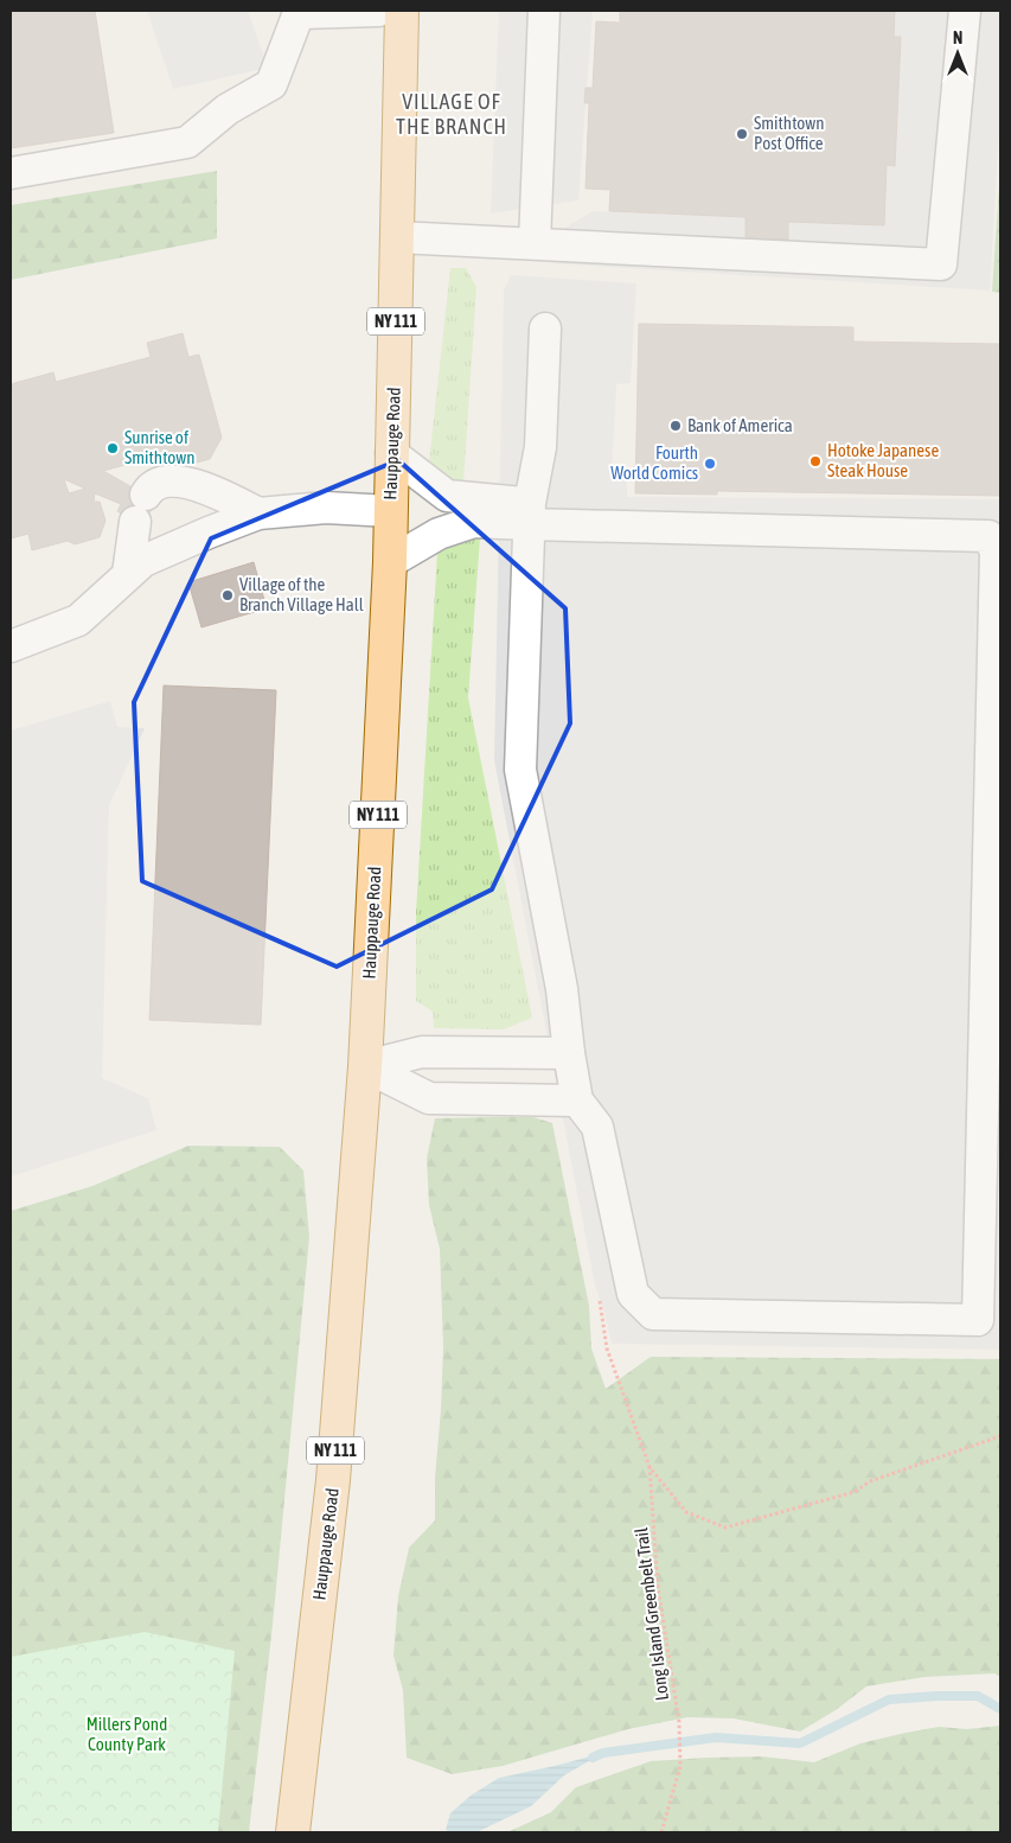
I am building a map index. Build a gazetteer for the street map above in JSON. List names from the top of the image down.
{
  "streets": {
    "main road": ["NY 111", "Hauppauge Road"],
    "path": ["Long Island Greenbelt Trail"]
  },
  "districts": ["VILLAGE OF THE BRANCH"],
  "parks": ["Millers Pond County Park"],
  "places": [
    "Smithtown Post Office",
    "Bank of America",
    "Sunrise of Smithtown",
    "Hotoke Japanese Steak House",
    "Fourth World Comics",
    "Village of the Branch Village Hall"
  ],
  "north": "top"
}
